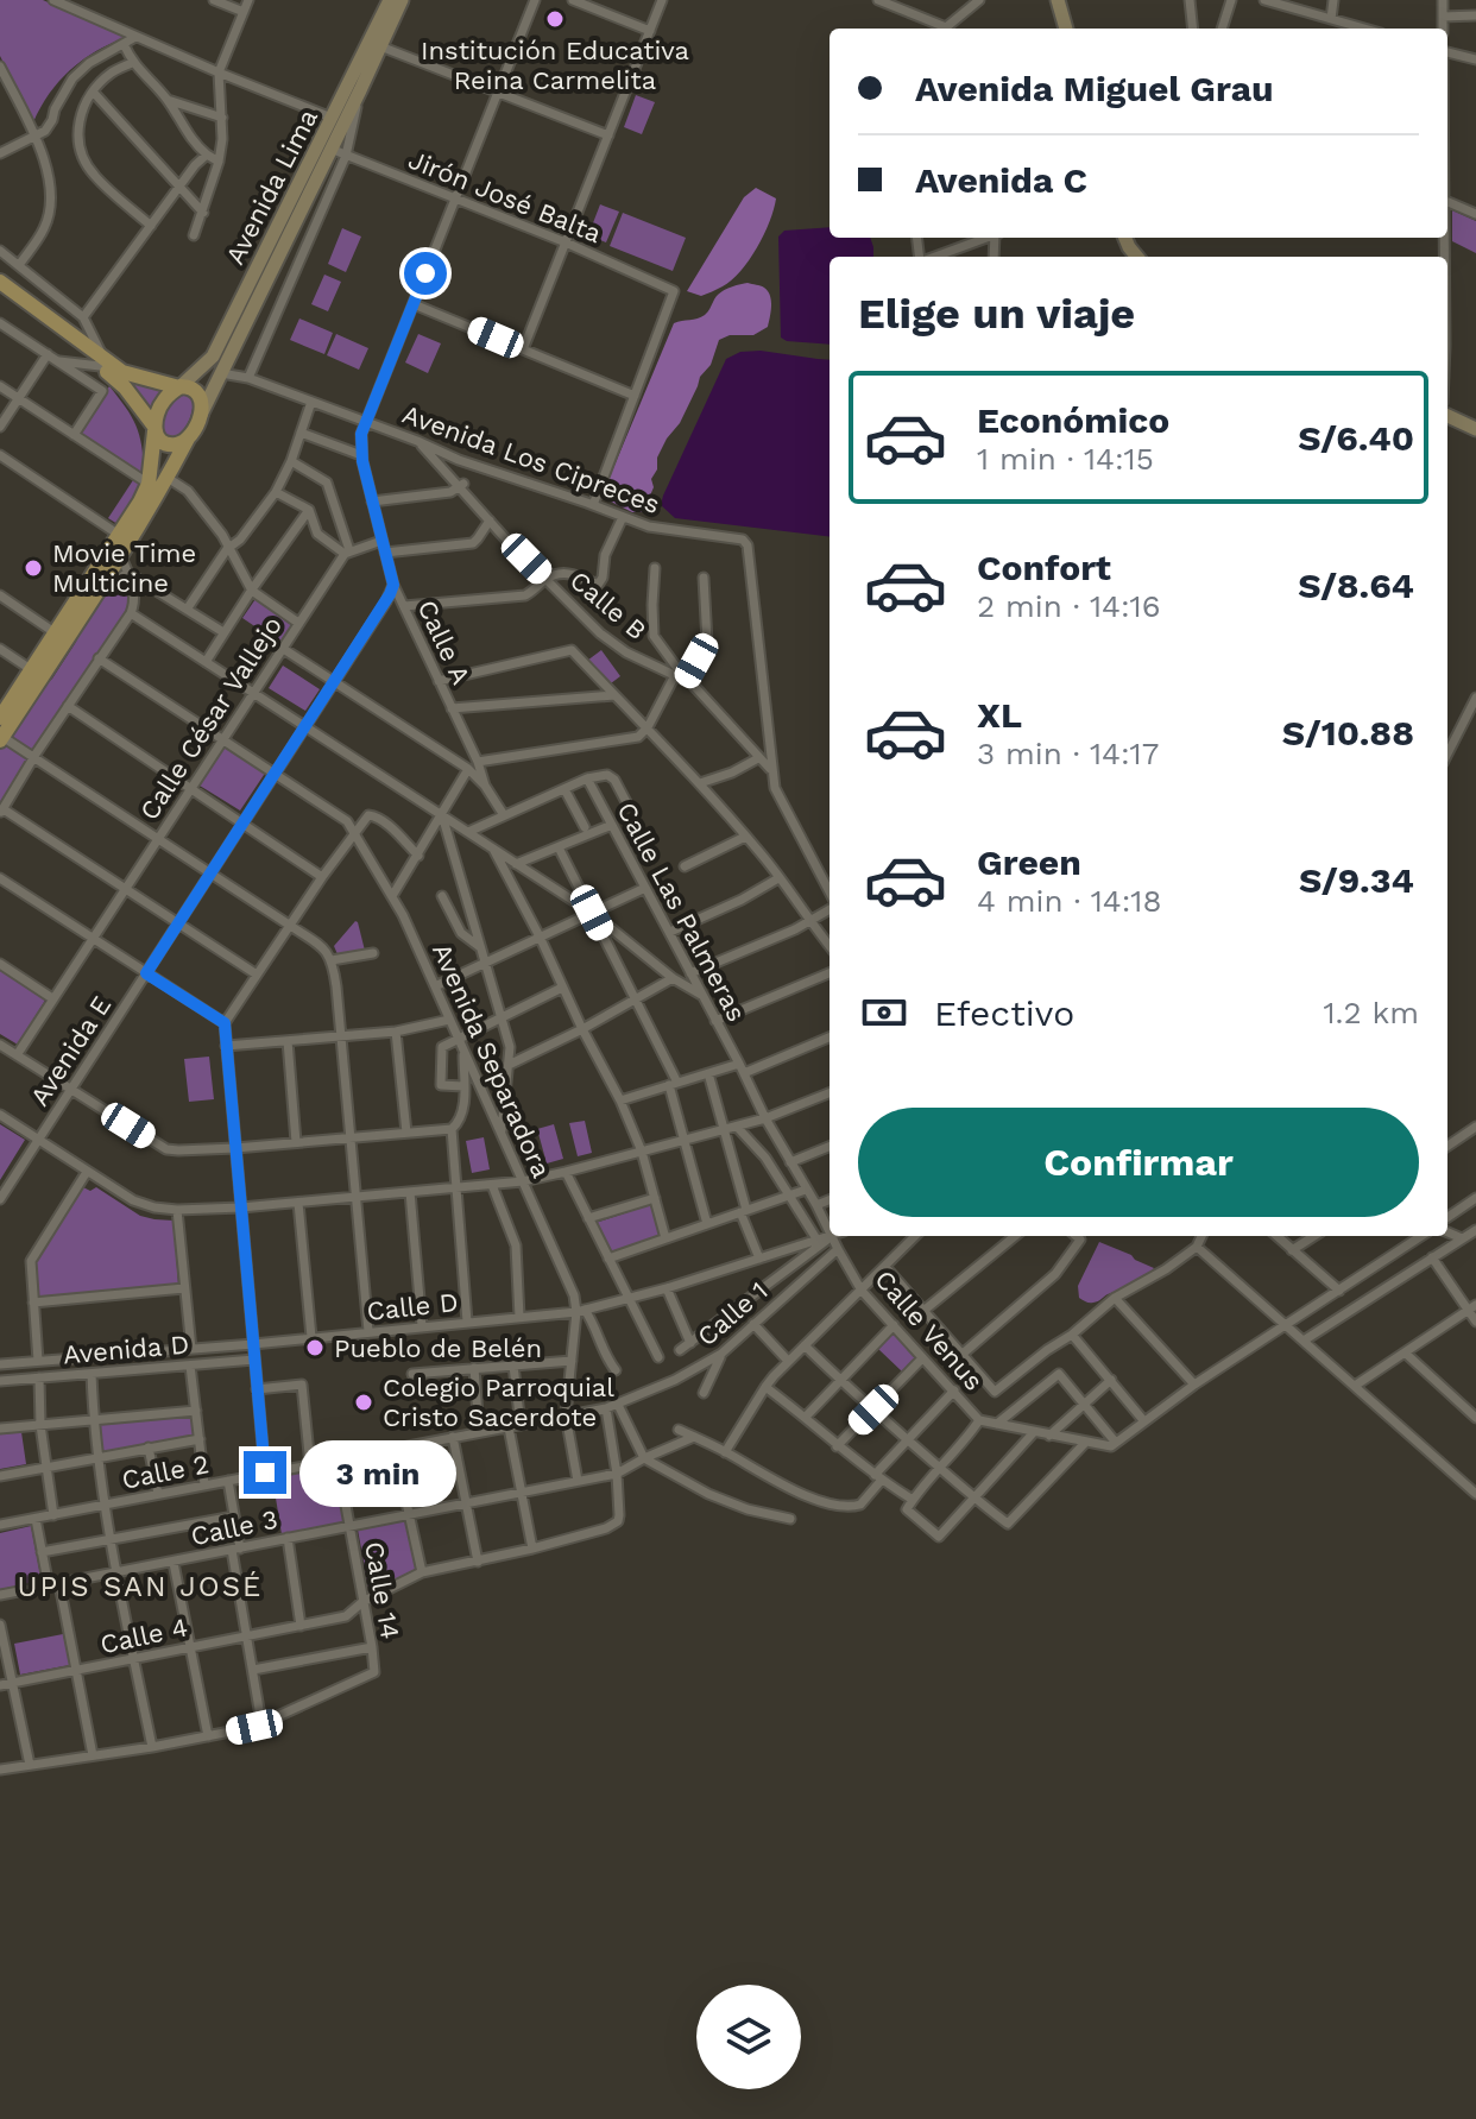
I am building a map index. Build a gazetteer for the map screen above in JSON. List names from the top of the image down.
{
  "streets": {
    "main road": ["Avenida Lima"],
    "street": [
      "Jirón José Balta",
      "Avenida Los Cipreces",
      "Calle B",
      "Calle A",
      "Calle César Vallejo",
      "Calle Las Palmeras",
      "Avenida E",
      "Avenida Separadora",
      "Calle D",
      "Calle 1",
      "Calle Venus",
      "Avenida D",
      "Calle 2",
      "Calle 3",
      "Calle 14",
      "Calle 4"
    ]
  },
  "crossings": [
    ["Avenida Lima", "Jirón José Balta"],
    ["Avenida Lima", "Avenida Los Cipreces"],
    ["Jirón José Balta", "Calle A"],
    ["Avenida Los Cipreces", "Calle B"],
    ["Avenida Los Cipreces", "Calle A"],
    ["Calle César Vallejo", "Avenida Separadora"],
    ["Avenida Separadora", "Calle D"],
    ["Calle D", "Avenida D"],
    ["Calle 1", "Calle Venus"],
    ["Calle 1", "Calle 2"],
    ["Calle 2", "Calle 14"],
    ["Calle 3", "Calle 14"],
    ["Calle 3", "Calle 4"],
    ["Calle 14", "Calle 4"]
  ],
  "districts": ["UPIS SAN JOSÉ"],
  "places": [
    "Institución Educativa Reina Carmelita",
    "Movie Time Multicine",
    "Pueblo de Belén",
    "Colegio Parroquial Cristo Sacerdote"
  ],
  "page": {
    "banner": ["Avenida Miguel Grau", "Avenida C"],
    "heading": "Elige un viaje",
    "list": [
      {
        "name": "Económico",
        "note": "1 min · 14:15",
        "value": "S/6.40"
      },
      {
        "name": "Confort",
        "note": "2 min · 14:16",
        "value": "S/8.64"
      },
      {
        "name": "XL",
        "note": "3 min · 14:17",
        "value": "S/10.88"
      },
      {
        "name": "Green",
        "note": "4 min · 14:18",
        "value": "S/9.34"
      }
    ],
    "pay": ["Efectivo", "1.2 km"],
    "buttons": "Confirmar",
    "bubble": "3 min"
  }
}
